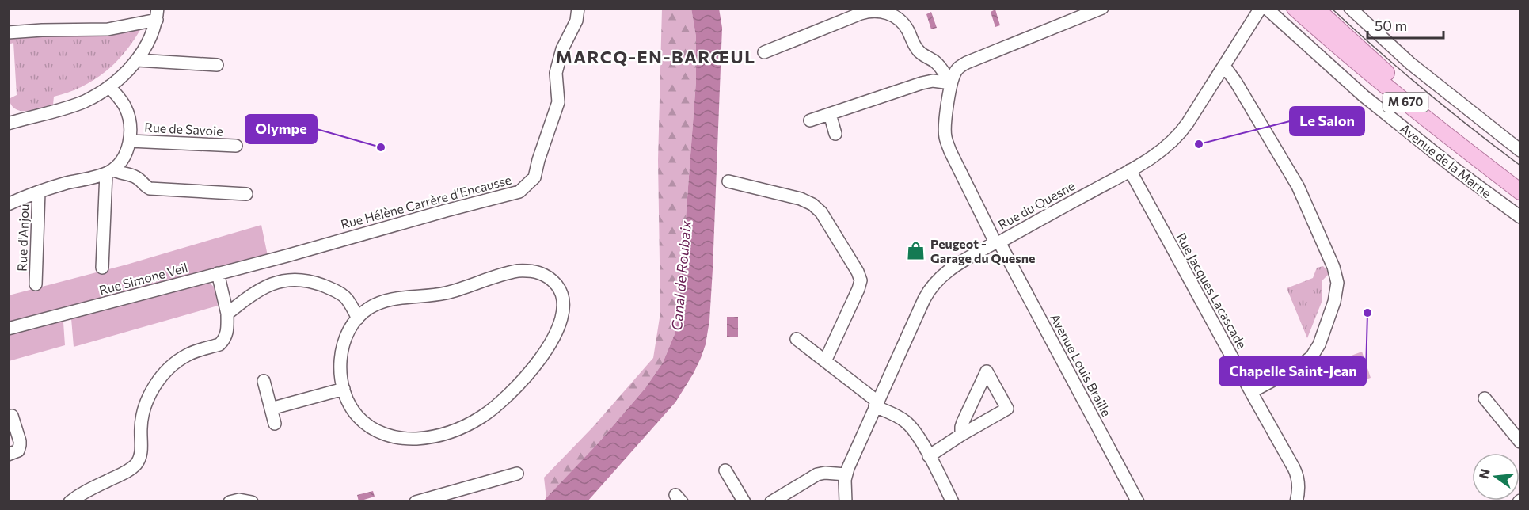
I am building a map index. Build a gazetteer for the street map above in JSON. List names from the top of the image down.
{
  "streets": {
    "main road": ["M 670", "Avenue de la Marne"],
    "street": [
      "Rue de Savoie",
      "Rue Hélène Carrère d’Encausse",
      "Rue du Quesne",
      "Rue d'Anjou",
      "Rue Simone Veil",
      "Rue Jacques Lacascade",
      "Avenue Louis Braille"
    ]
  },
  "crossings": [
    ["Rue Hélène Carrère d’Encausse", "Rue Simone Veil"],
    ["Rue du Quesne", "Rue Jacques Lacascade"],
    ["Rue du Quesne", "Avenue Louis Braille"]
  ],
  "districts": ["MARCQ-EN-BARŒUL"],
  "water": ["Canal de Roubaix"],
  "places": {
    "other": ["Le Salon", "Olympe", "Chapelle Saint-Jean"],
    "shop": ["Peugeot - Garage du Quesne"]
  },
  "scale_bar": "50 m",
  "north": "left"
}
